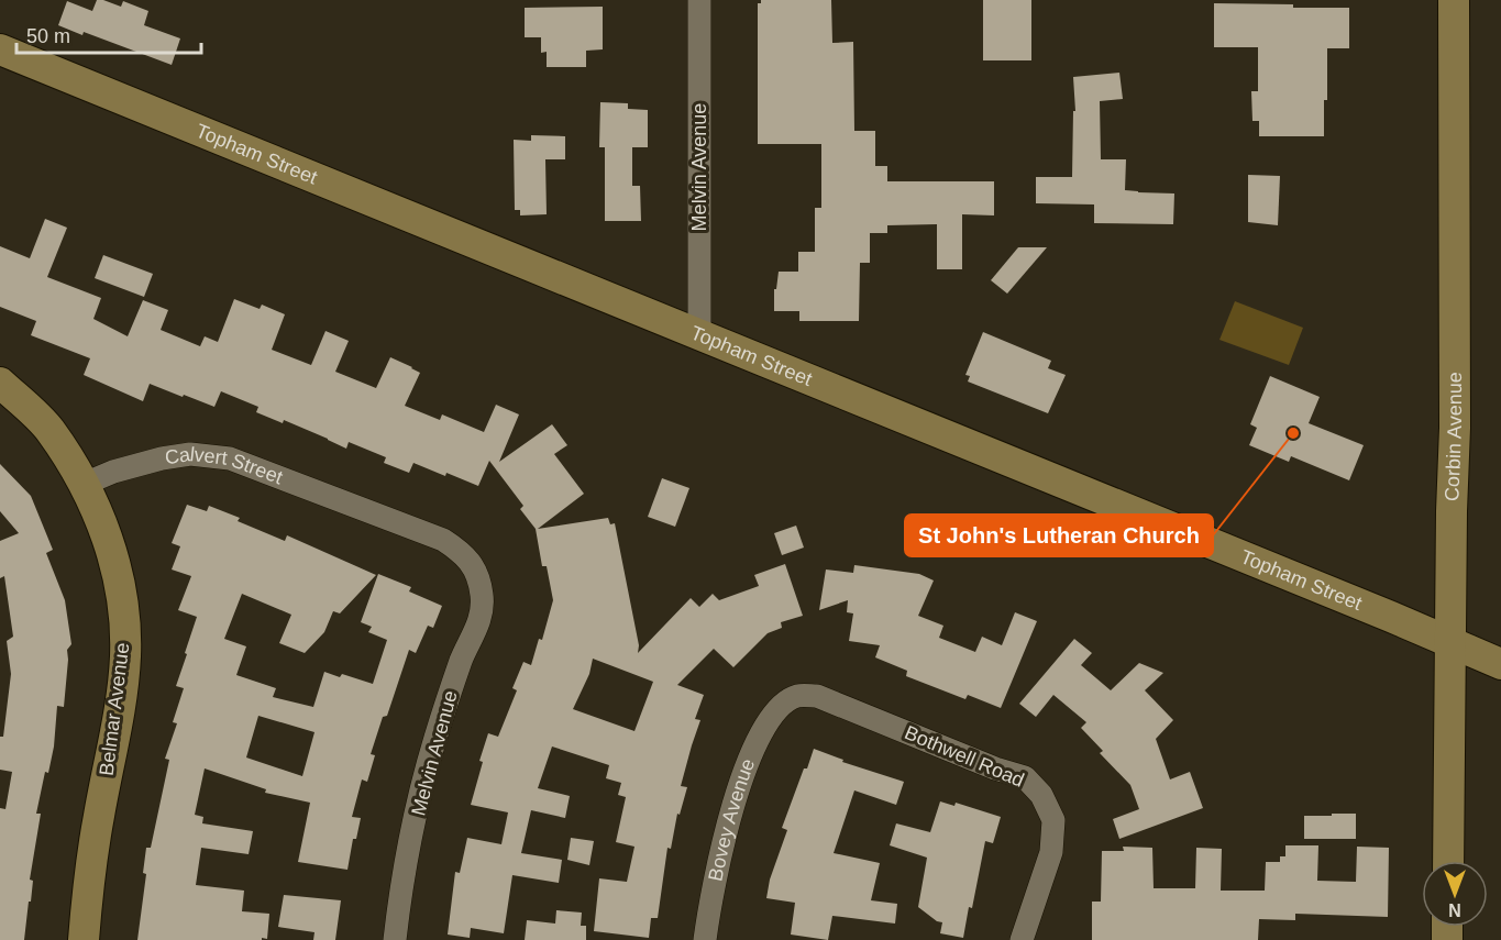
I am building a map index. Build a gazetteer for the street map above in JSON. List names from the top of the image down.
{
  "streets": {
    "main road": ["Topham Street", "Corbin Avenue", "Belmar Avenue"],
    "street": [
      "Melvin Avenue",
      "Calvert Street",
      "Bothwell Road",
      "Bovey Avenue"
    ]
  },
  "crossings": [
    ["Topham Street", "Melvin Avenue"],
    ["Topham Street", "Corbin Avenue"],
    ["Melvin Avenue", "Calvert Street"],
    ["Calvert Street", "Belmar Avenue"],
    ["Bothwell Road", "Bovey Avenue"]
  ],
  "places": ["St John's Lutheran Church"],
  "scale_bar": "50 m",
  "north": "bottom"
}
